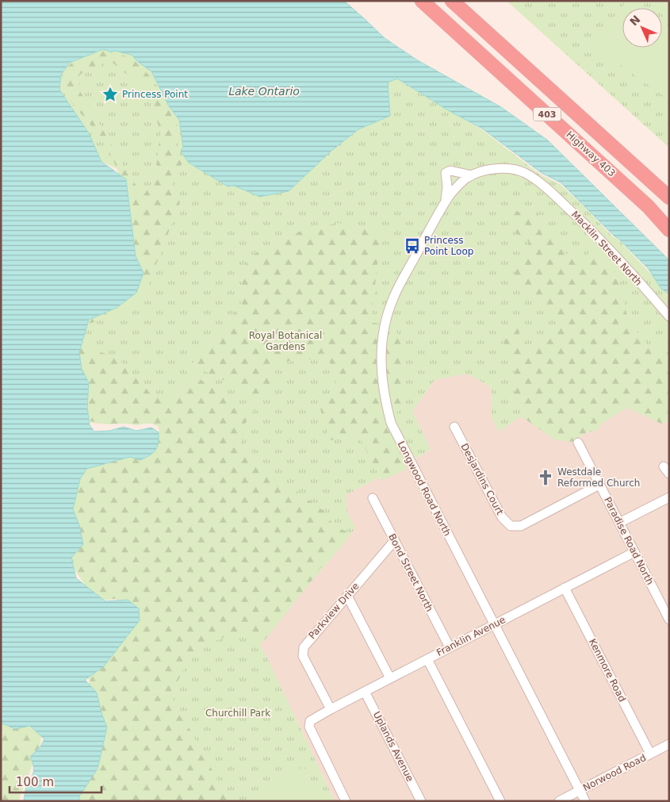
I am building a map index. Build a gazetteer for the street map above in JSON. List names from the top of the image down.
{
  "streets": {
    "highway": ["403", "Highway 403"],
    "street": [
      "Macklin Street North",
      "Desjardins Court",
      "Longwood Road North",
      "Paradise Road North",
      "Bond Street North",
      "Parkview Drive",
      "Franklin Avenue",
      "Kenmore Road",
      "Uplands Avenue",
      "Norwood Road"
    ]
  },
  "crossings": [
    ["Macklin Street North", "Longwood Road North"],
    ["Desjardins Court", "Paradise Road North"],
    ["Longwood Road North", "Franklin Avenue"],
    ["Longwood Road North", "Norwood Road"],
    ["Paradise Road North", "Franklin Avenue"],
    ["Bond Street North", "Parkview Drive"],
    ["Bond Street North", "Franklin Avenue"],
    ["Parkview Drive", "Franklin Avenue"],
    ["Franklin Avenue", "Kenmore Road"],
    ["Franklin Avenue", "Uplands Avenue"],
    ["Kenmore Road", "Norwood Road"]
  ],
  "water": ["Lake Ontario"],
  "parks": ["Royal Botanical Gardens", "Churchill Park"],
  "places": {
    "place": ["Princess Point"],
    "bus stop": ["Princess Point Loop"],
    "church": ["Westdale Reformed Church"]
  },
  "scale_bar": "100 m",
  "north": "top left"
}
